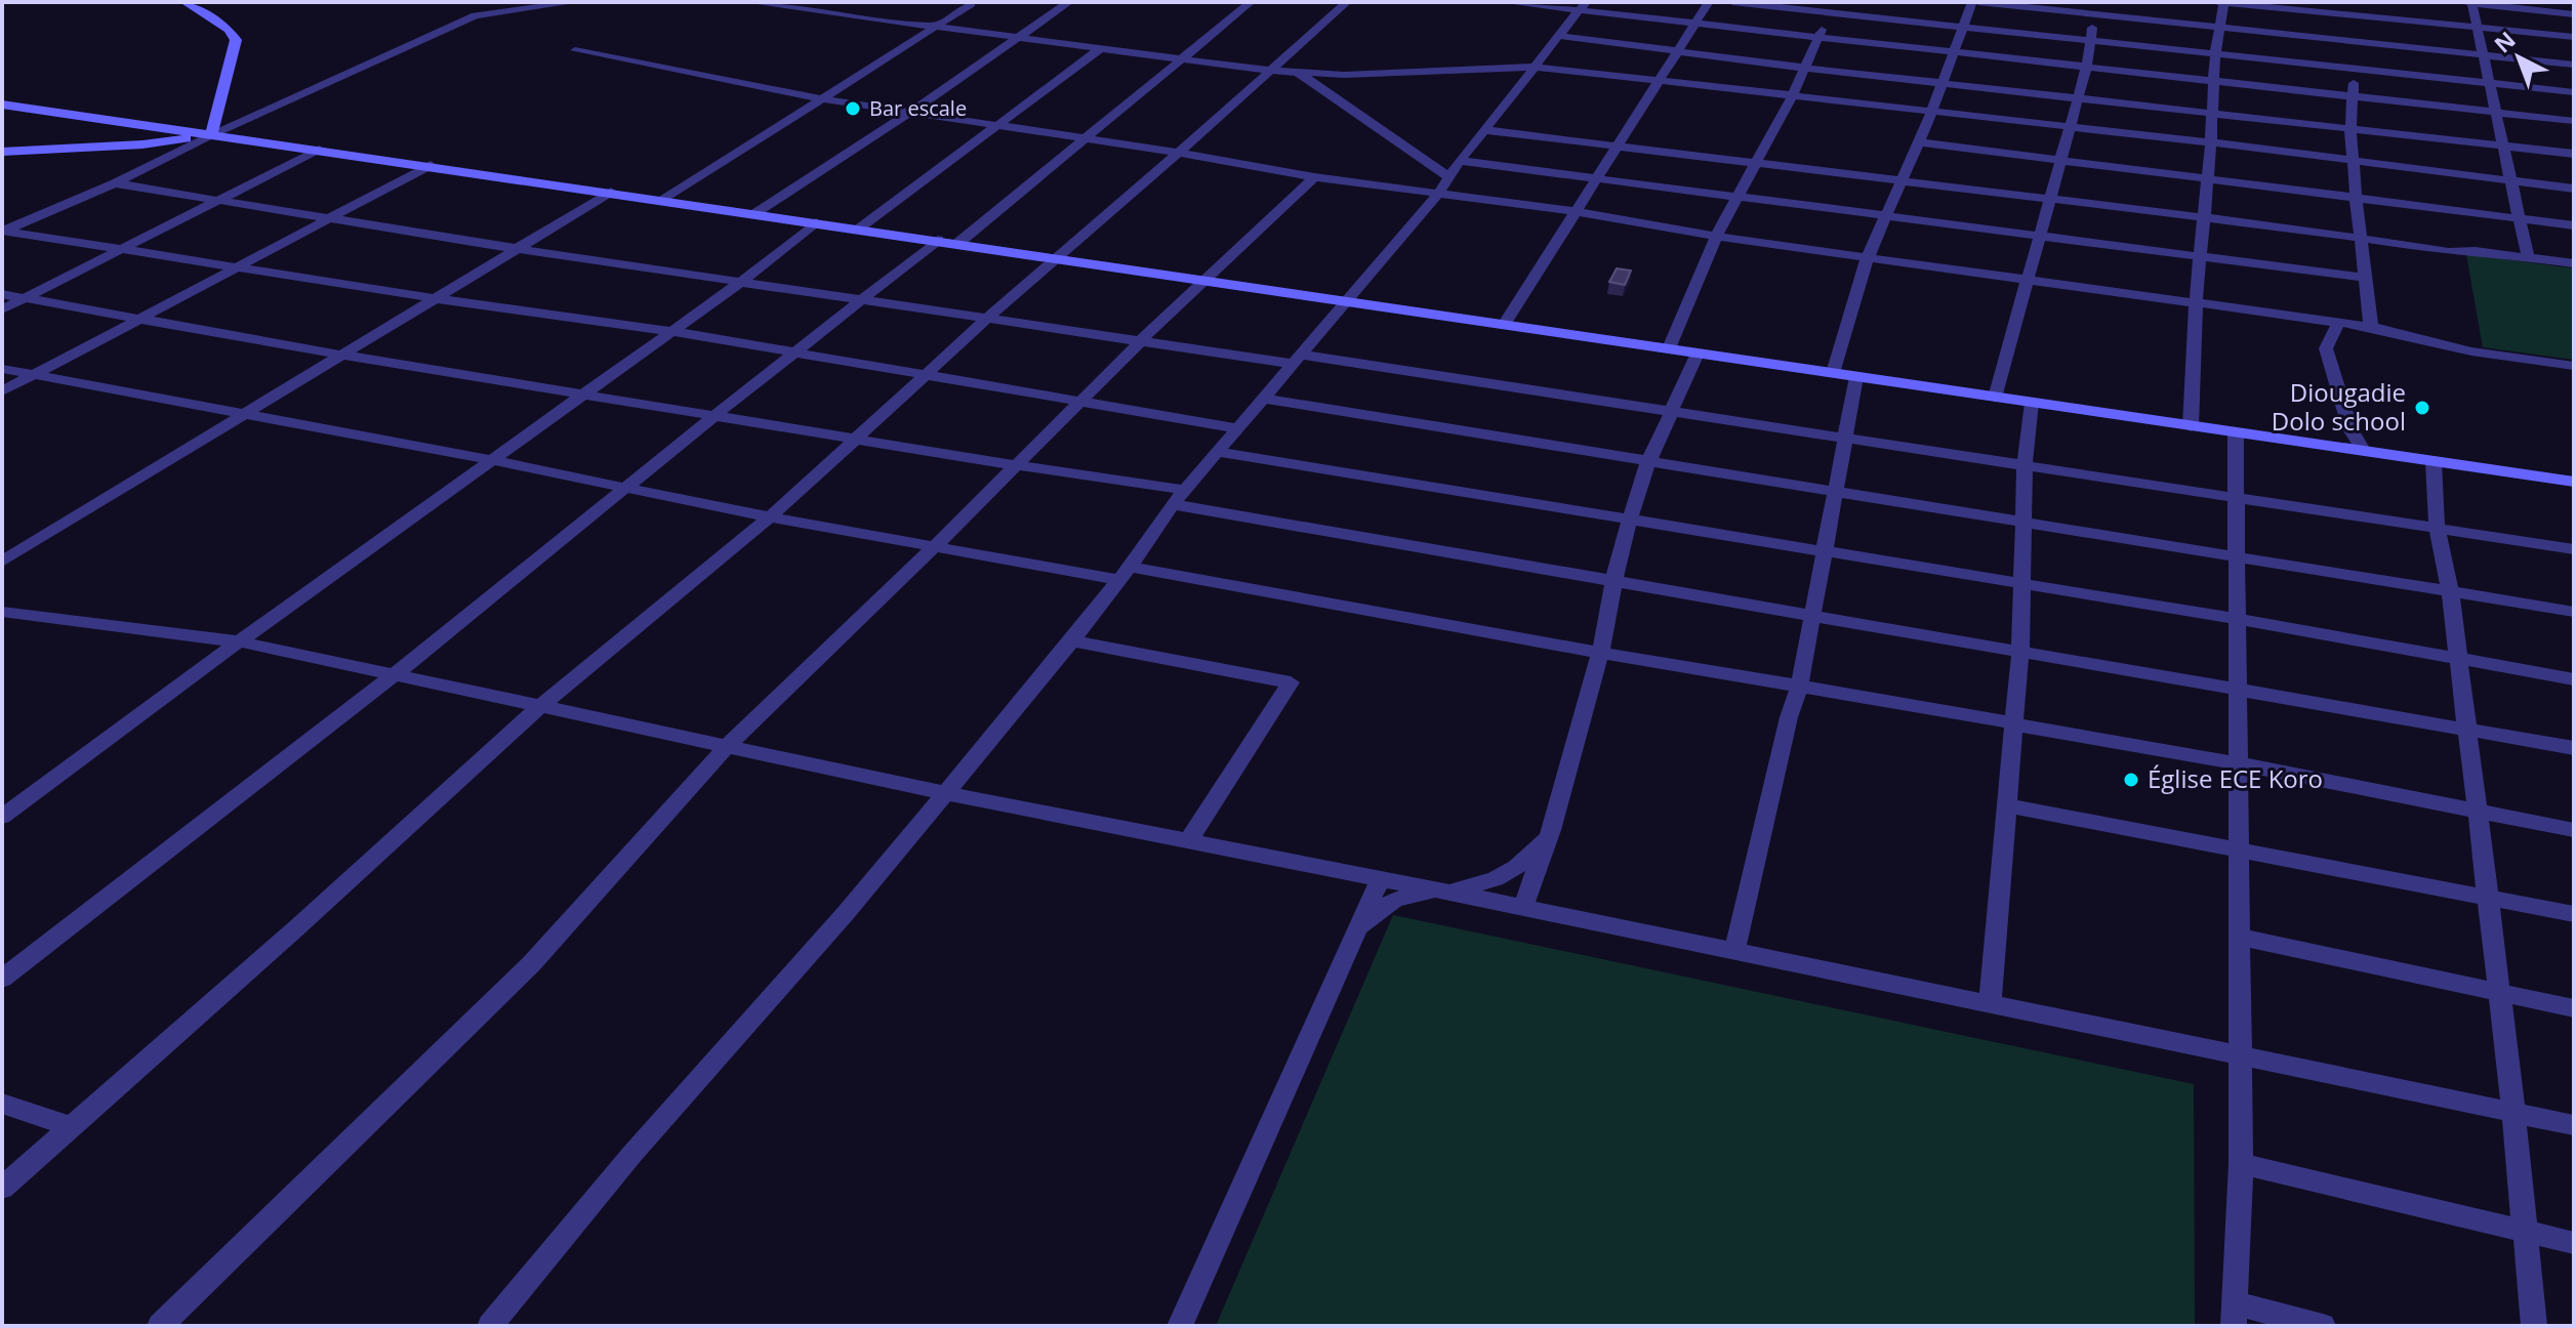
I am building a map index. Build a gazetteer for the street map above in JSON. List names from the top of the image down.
{
  "places": ["Bar escale", "Diougadie Dolo school", "Église ECE Koro"],
  "north": "top left"
}
